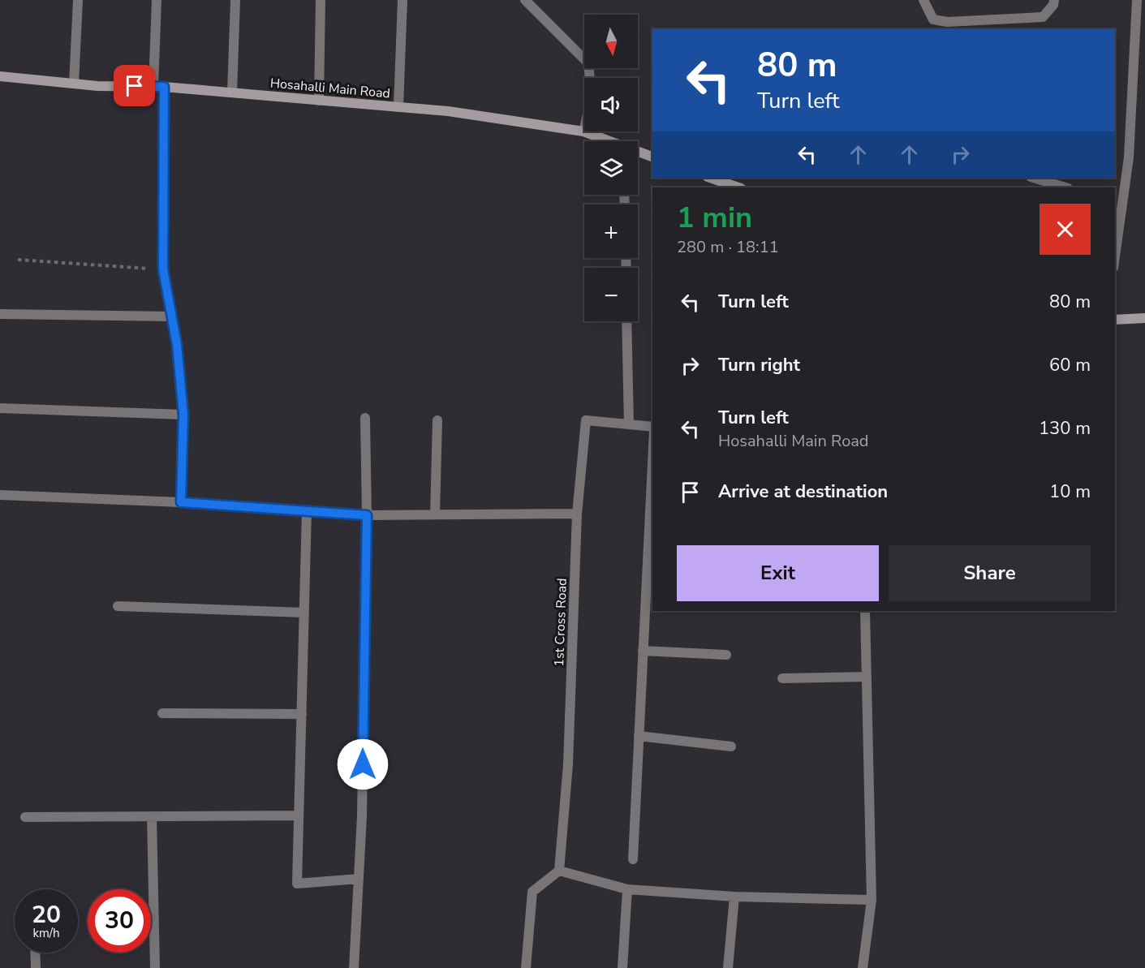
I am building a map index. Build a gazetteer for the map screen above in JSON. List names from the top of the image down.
{
  "streets": {
    "street": ["Hosahalli Main Road", "1st Cross Road"]
  },
  "north": "bottom",
  "page": {
    "map_buttons": ["+", "−"],
    "turn": ["80 m", "Turn left"],
    "heading": ["1 min", "280 m · 18:11"],
    "list": [
      {
        "name": "Turn left",
        "value": "80 m"
      },
      {
        "name": "Turn right",
        "value": "60 m"
      },
      {
        "name": "Turn left",
        "note": "Hosahalli Main Road",
        "value": "130 m"
      },
      {
        "name": "Arrive at destination",
        "value": "10 m"
      }
    ],
    "buttons": ["Exit", "Share"],
    "speed": "20 km/h",
    "limit": "30"
  }
}
